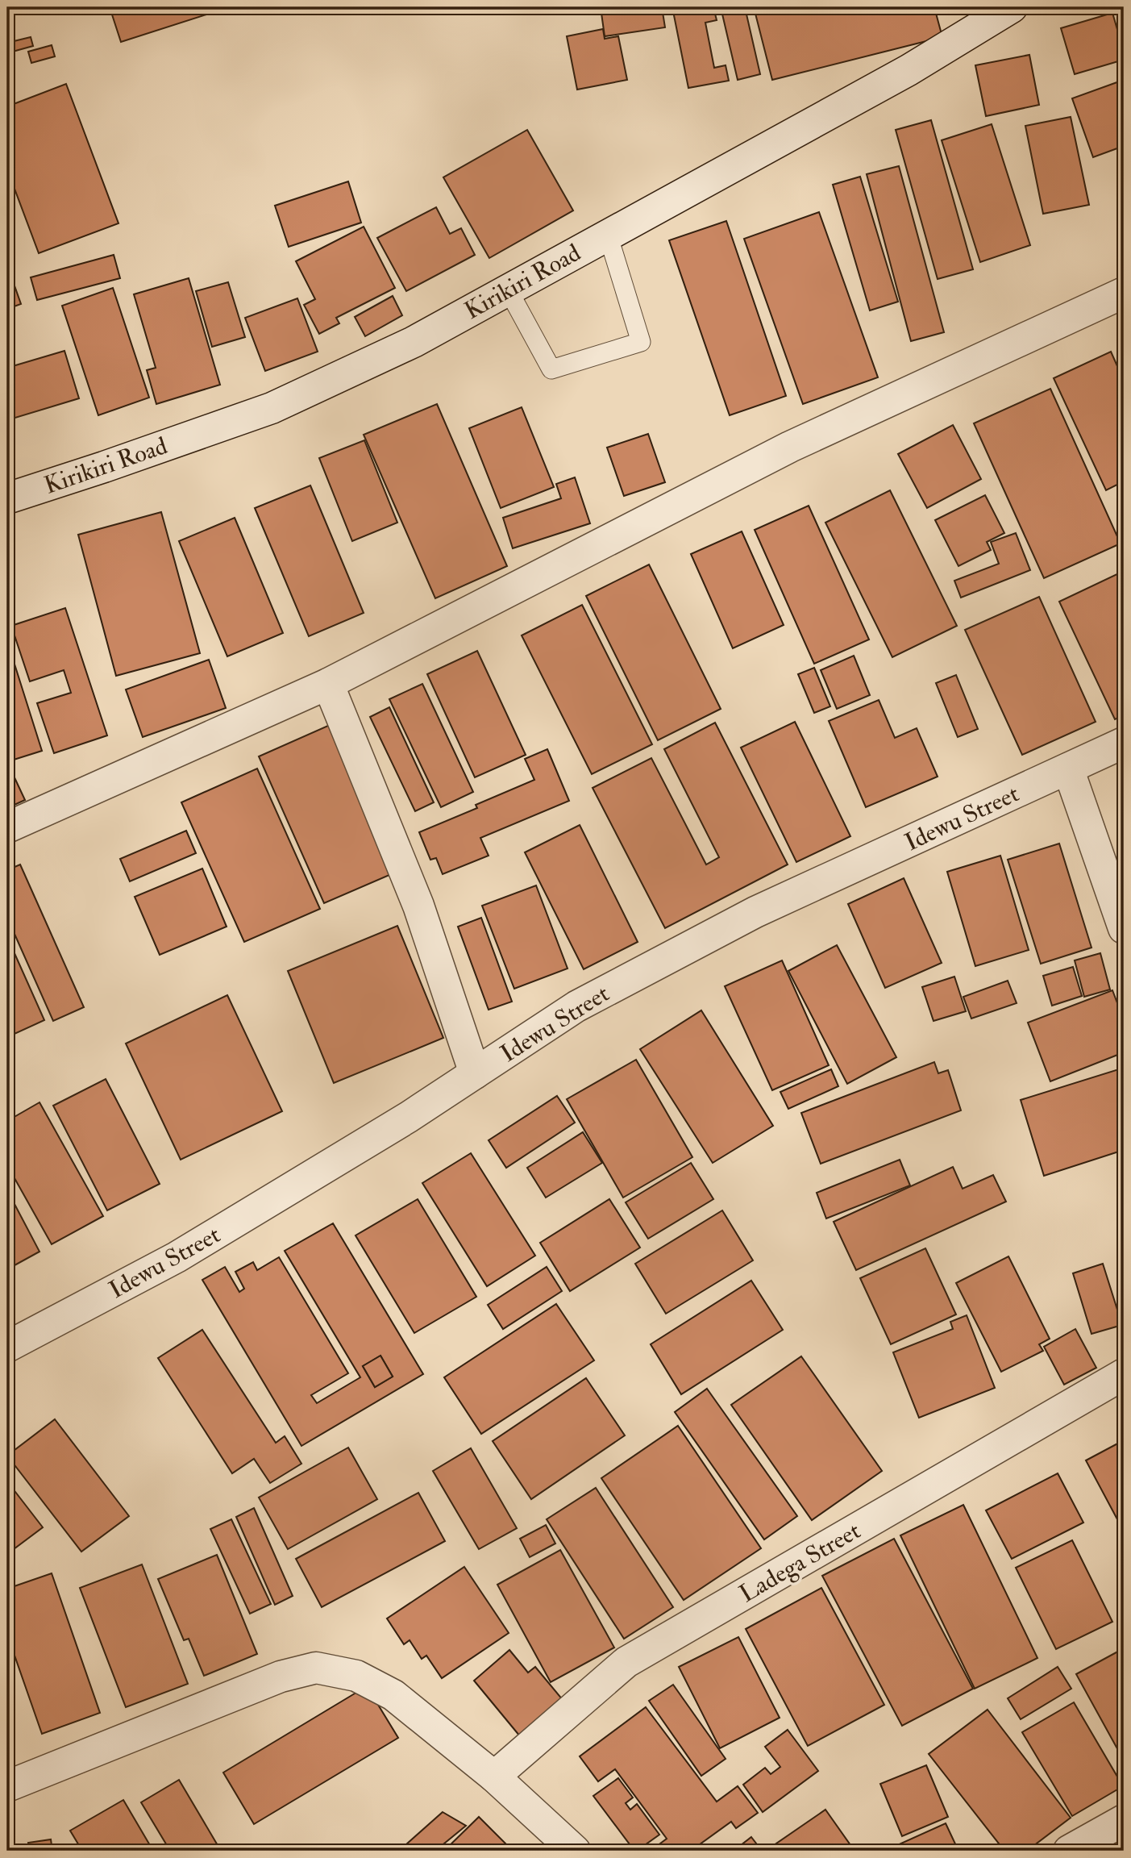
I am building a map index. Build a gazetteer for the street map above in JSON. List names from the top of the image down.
{
  "streets": {
    "street": ["Kirikiri Road", "Idewu Street", "Ladega Street"]
  }
}
